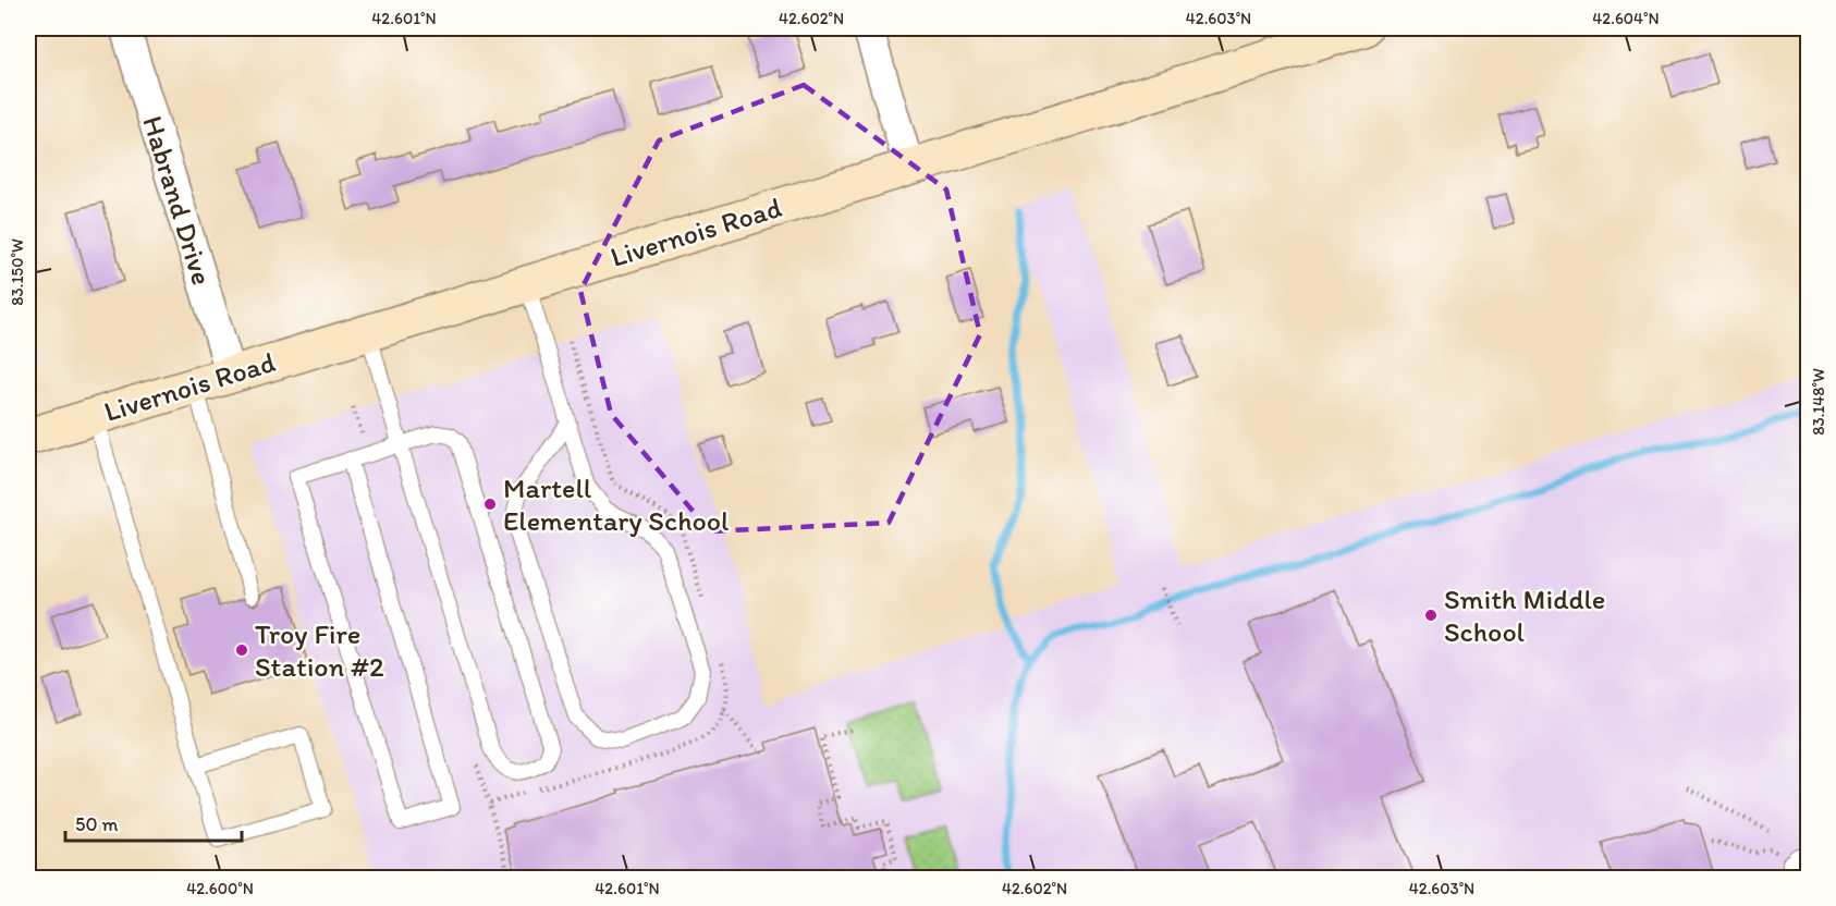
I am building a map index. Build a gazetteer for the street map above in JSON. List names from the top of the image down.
{
  "streets": {
    "main road": ["Livernois Road"],
    "street": ["Habrand Drive"]
  },
  "crossings": [
    ["Habrand Drive", "Livernois Road"]
  ],
  "places": ["Martell Elementary School", "Smith Middle School", "Troy Fire Station #2"],
  "scale_bar": "50 m",
  "coordinates": [
    "42.601°N",
    "42.602°N",
    "42.603°N",
    "42.604°N",
    "83.150°W",
    "83.148°W",
    "42.600°N"
  ]
}
